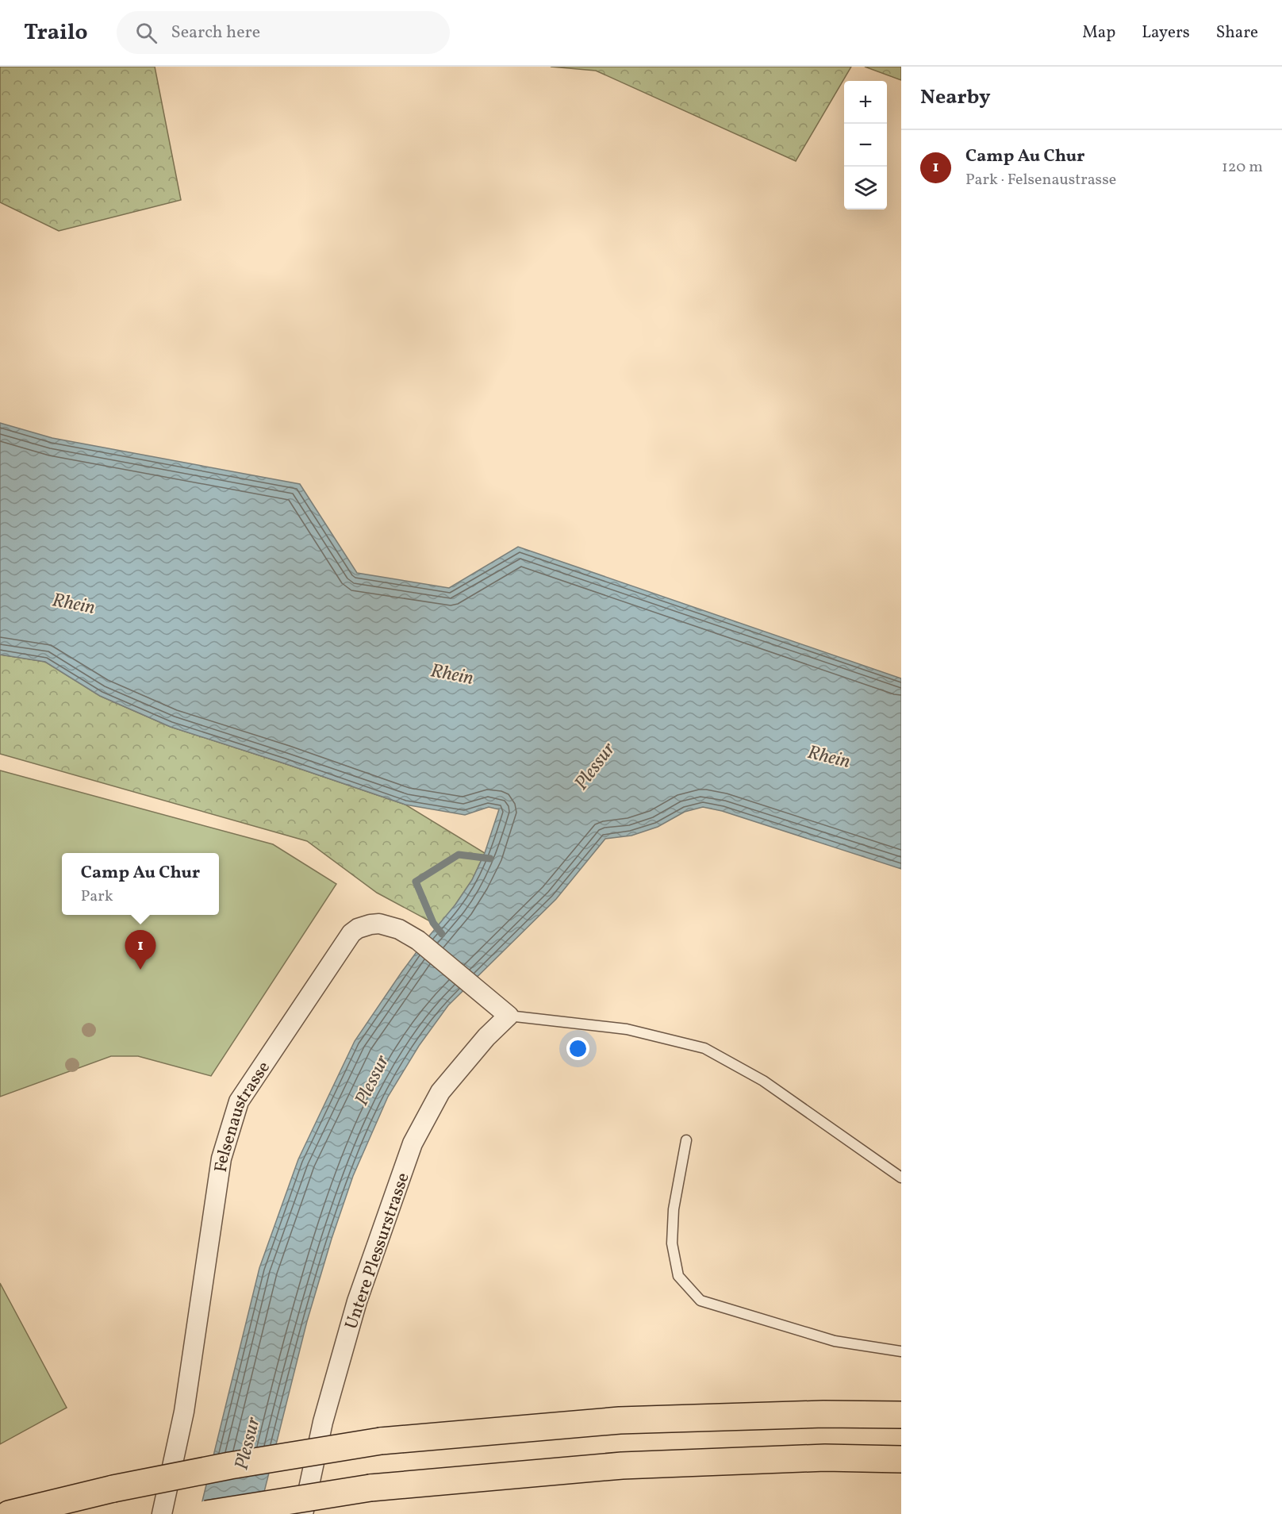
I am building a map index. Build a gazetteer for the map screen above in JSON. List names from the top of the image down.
{
  "streets": {
    "street": ["Felsenaustrasse", "Untere Plessurstrasse"]
  },
  "crossings": [
    ["Felsenaustrasse", "Untere Plessurstrasse"]
  ],
  "water": ["Rhein", "Plessur"],
  "page": {
    "header": "Trailo",
    "search": "Search here",
    "nav": ["Map", "Layers", "Share"],
    "heading": "Nearby",
    "map_buttons": ["+", "−"],
    "list": [
      {
        "mark": "1",
        "name": "Camp Au Chur",
        "note": "Park · Felsenaustrasse",
        "value": "120 m"
      }
    ],
    "popup": ["Camp Au Chur", "Park"],
    "pins": "1"
  }
}
